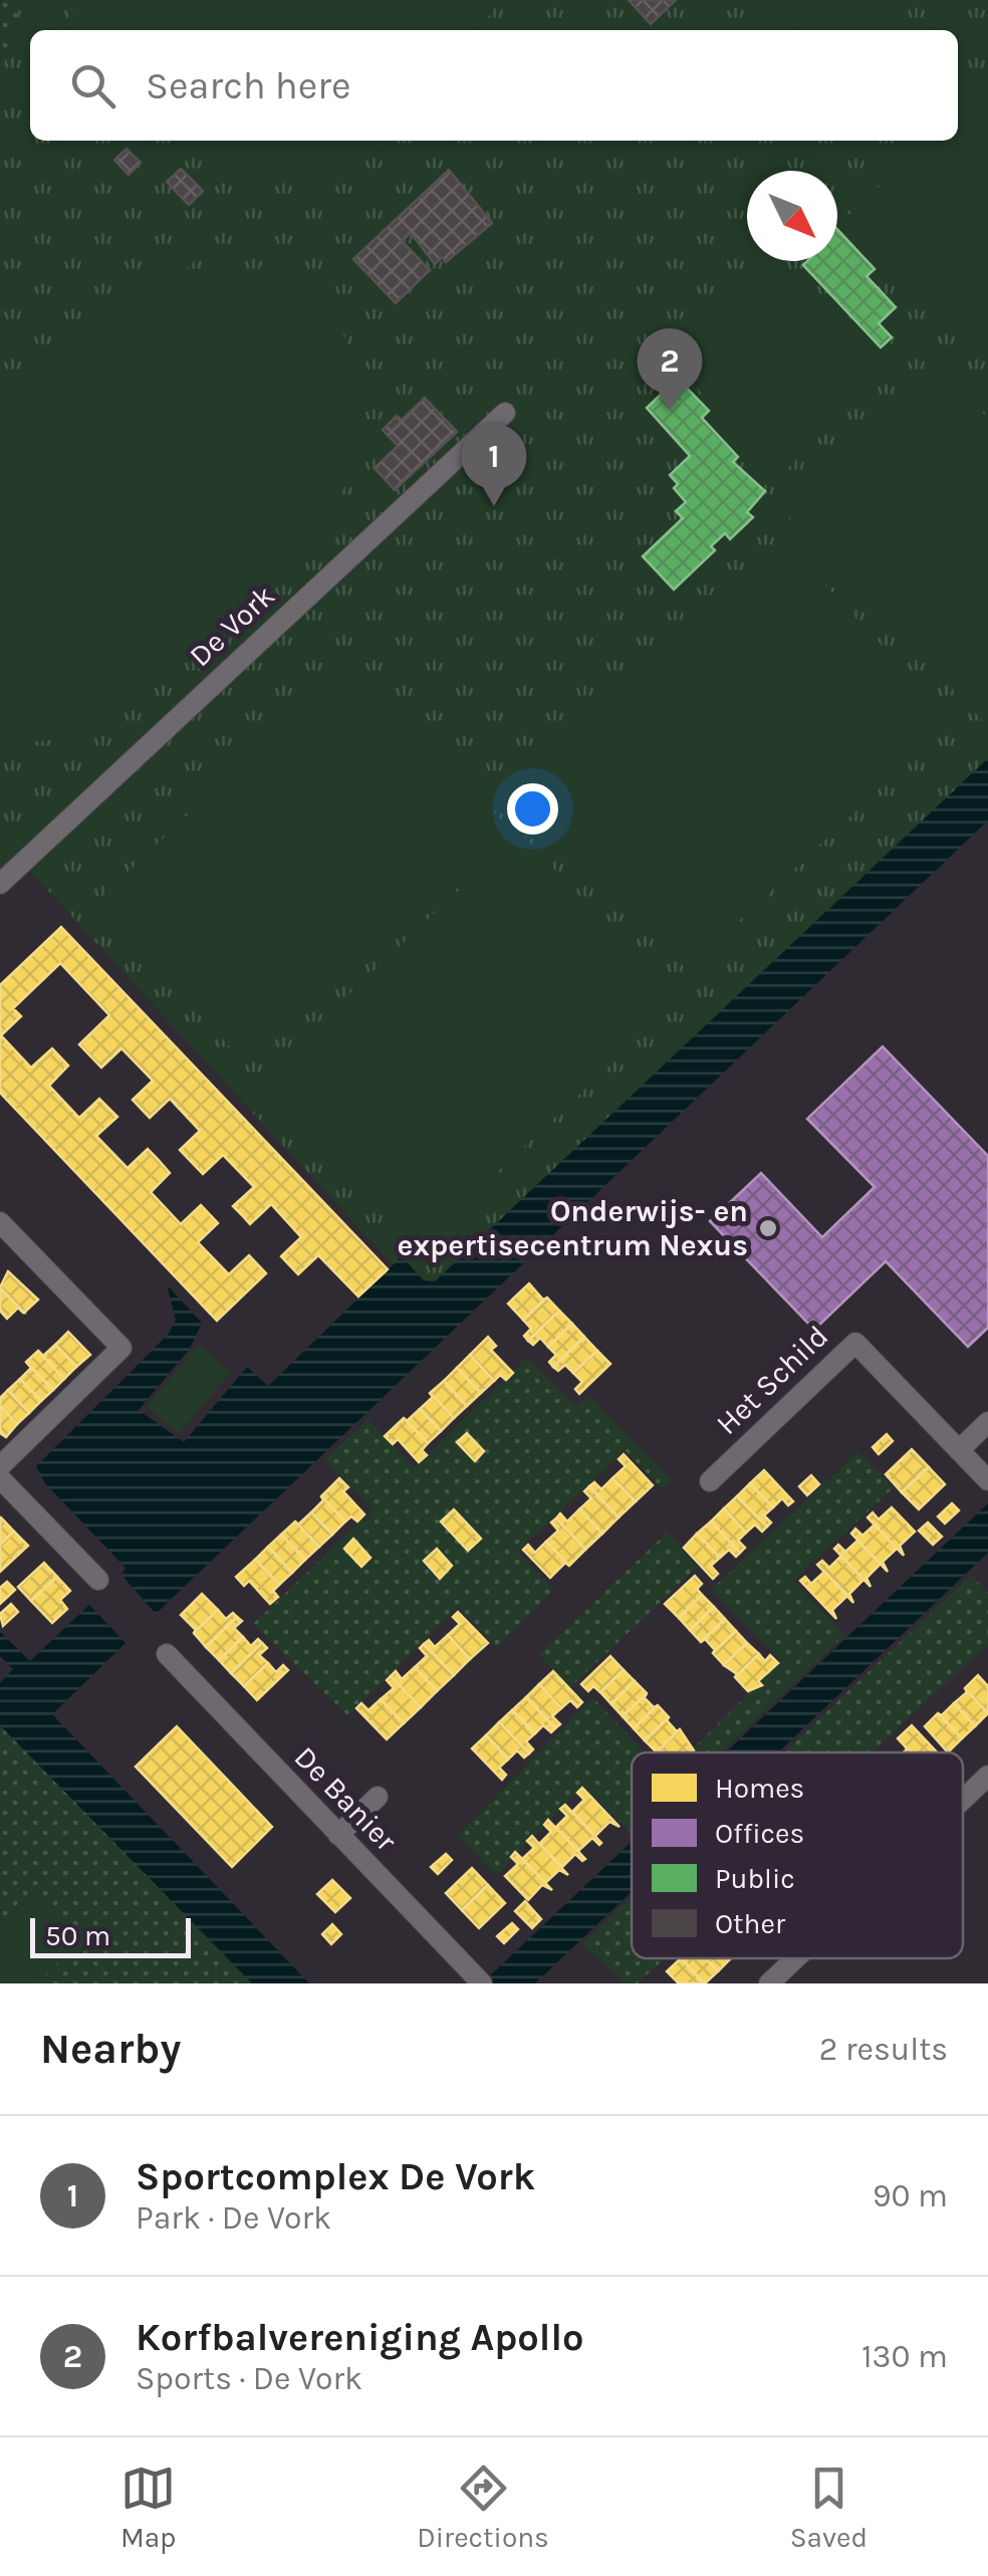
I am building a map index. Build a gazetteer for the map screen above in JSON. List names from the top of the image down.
{
  "streets": {
    "street": ["De Vork", "Het Schild", "De Banier"]
  },
  "places": ["Onderwijs- en expertisecentrum Nexus"],
  "legend": [
    "Homes",
    "Offices",
    "Public",
    "Other"
  ],
  "scale_bar": "50 m",
  "north": "bottom right",
  "page": {
    "search": "Search here",
    "pins": ["2", "1"],
    "scale": "50 m",
    "heading": ["Nearby", "2 results"],
    "list": [
      {
        "mark": "1",
        "name": "Sportcomplex De Vork",
        "note": "Park · De Vork",
        "value": "90 m"
      },
      {
        "mark": "2",
        "name": "Korfbalvereniging Apollo",
        "note": "Sports · De Vork",
        "value": "130 m"
      }
    ],
    "nav": ["Map", "Directions", "Saved"]
  }
}
